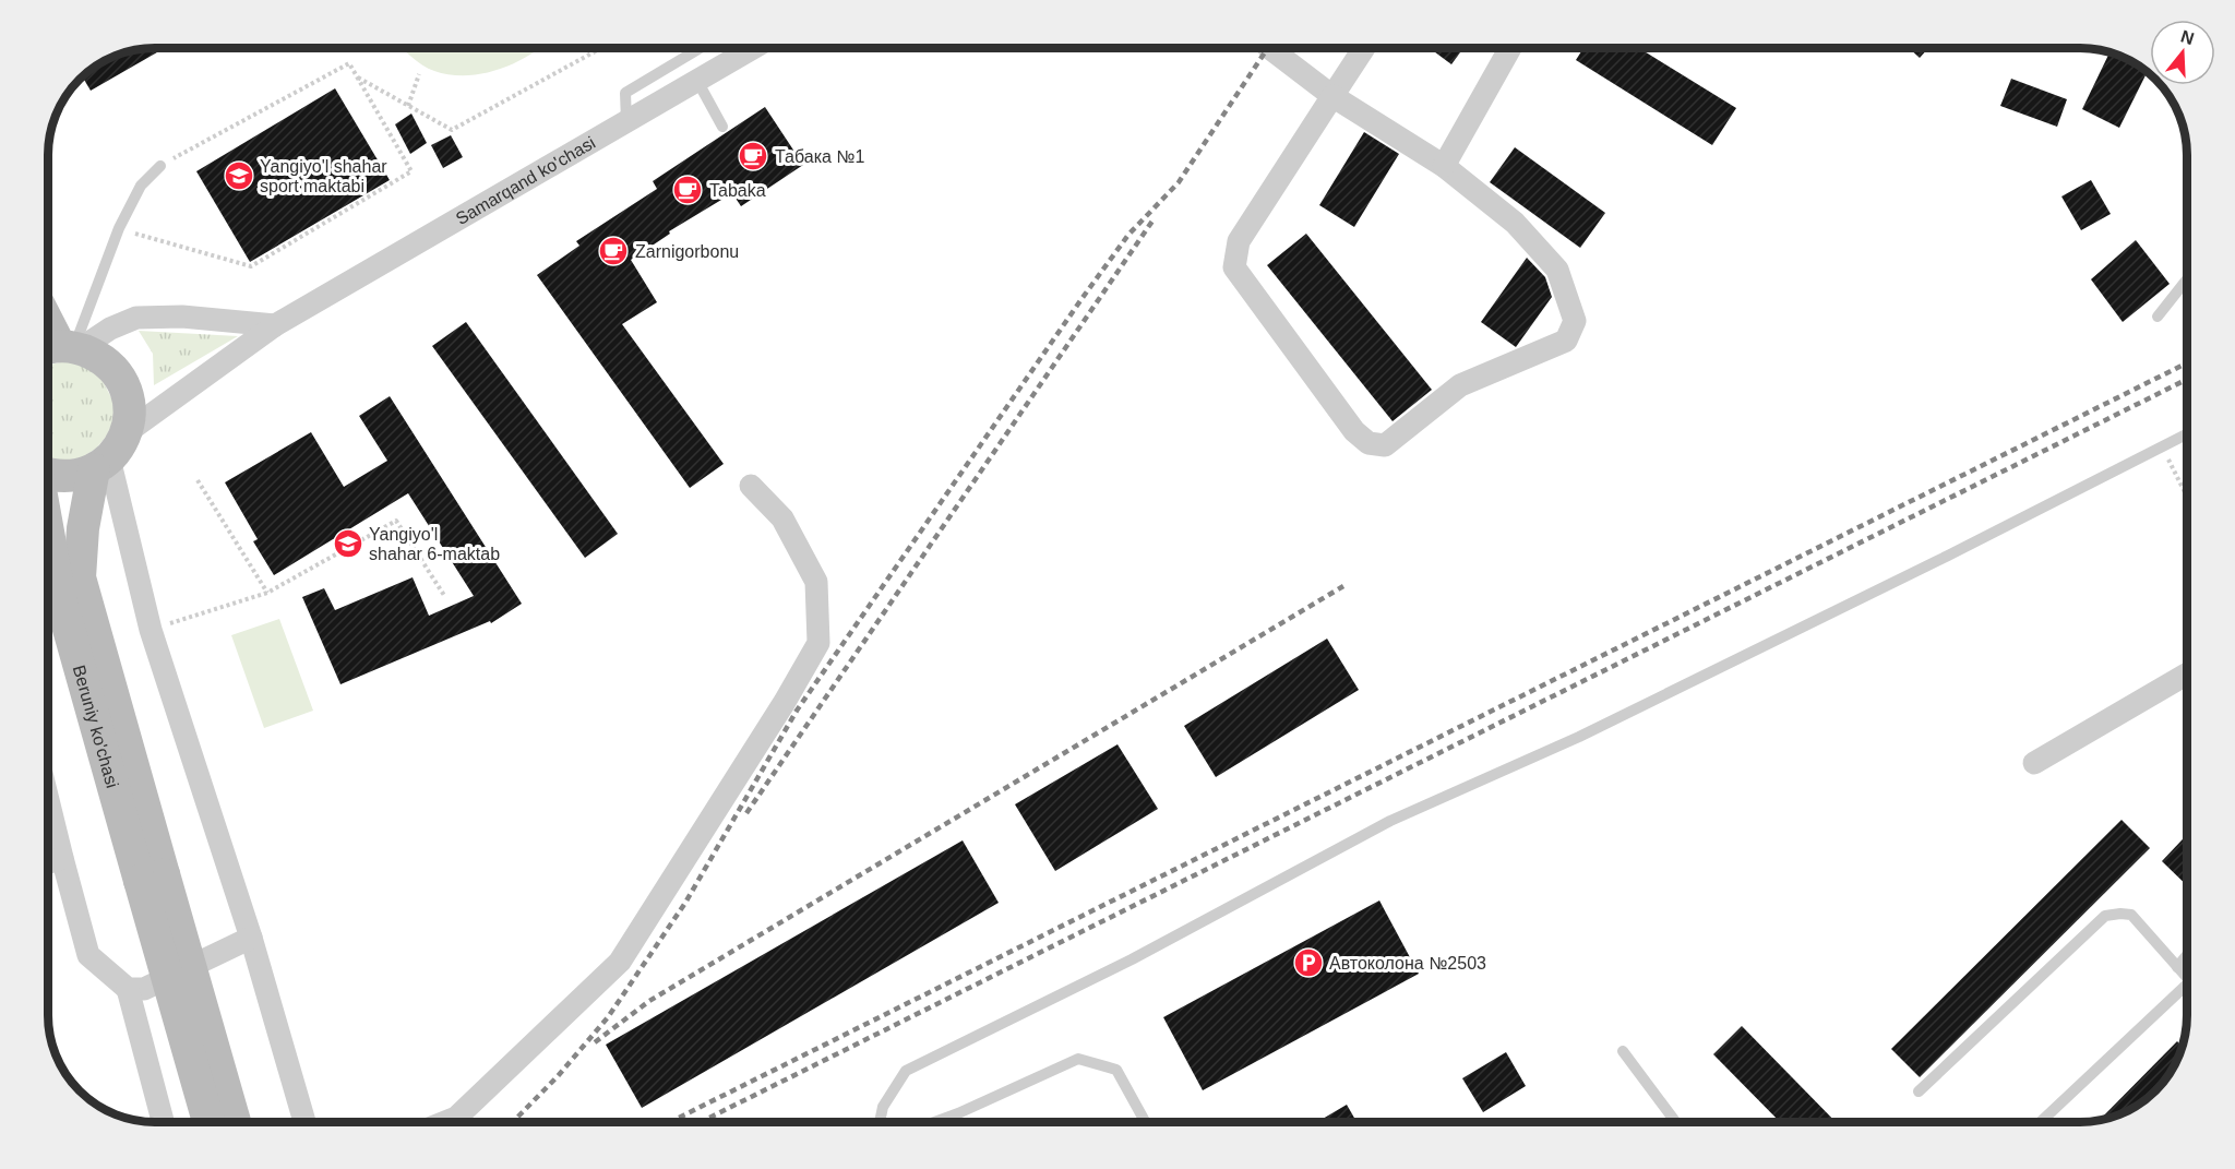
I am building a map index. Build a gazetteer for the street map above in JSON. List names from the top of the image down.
{
  "streets": {
    "main road": ["Beruniy ko'chasi"],
    "street": ["Samarqand ko'chasi"]
  },
  "crossings": [
    ["Samarqand ko'chasi", "Beruniy ko'chasi"]
  ],
  "places": {
    "cafe": ["Табака №1", "Tabaka", "Zarnigorbonu"],
    "school or university": ["Yangiyo'l shahar sport maktabi", "Yangiyo'l shahar 6-maktab"],
    "parking": ["Автоколона №2503"]
  },
  "north": "top"
}
